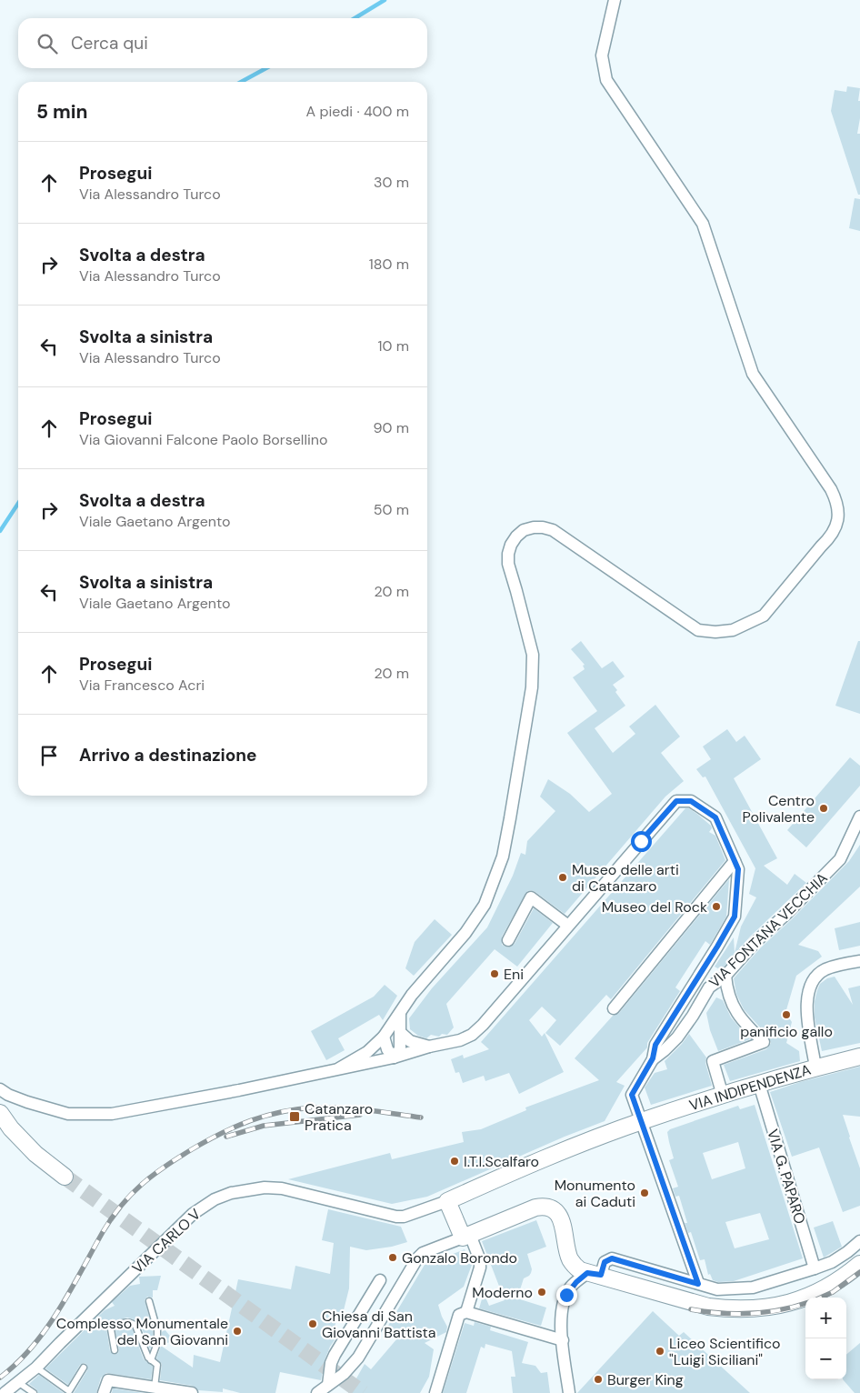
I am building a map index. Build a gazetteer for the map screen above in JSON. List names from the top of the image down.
{
  "streets": {
    "street": [
      "VIA FONTANA VECCHIA",
      "VIA INDIPENDENZA",
      "VIA G. PAPARO",
      "VIA CARLO V"
    ]
  },
  "crossings": [
    ["VIA INDIPENDENZA", "VIA G. PAPARO"],
    ["VIA INDIPENDENZA", "VIA CARLO V"]
  ],
  "places": {
    "other": [
      "Centro Polivalente",
      "Museo delle arti di Catanzaro",
      "Museo del Rock",
      "Eni",
      "panificio gallo",
      "I.T.I.Scalfaro",
      "Monumento ai Caduti",
      "Gonzalo Borondo",
      "Moderno",
      "Chiesa di San Giovanni Battista",
      "Complesso Monumentale del San Giovanni",
      "Liceo Scientifico \"Luigi Siciliani\"",
      "Burger King"
    ],
    "transit": ["Catanzaro Pratica"]
  },
  "page": {
    "search": "Cerca qui",
    "heading": ["5 min", "A piedi · 400 m"],
    "list": [
      ["Prosegui", "Via Alessandro Turco", "30 m"],
      ["Svolta a destra", "Via Alessandro Turco", "180 m"],
      ["Svolta a sinistra", "Via Alessandro Turco", "10 m"],
      ["Prosegui", "Via Giovanni Falcone Paolo Borsellino", "90 m"],
      ["Svolta a destra", "Viale Gaetano Argento", "50 m"],
      ["Svolta a sinistra", "Viale Gaetano Argento", "20 m"],
      ["Prosegui", "Via Francesco Acri", "20 m"],
      "Arrivo a destinazione"
    ],
    "map_buttons": ["+", "−"]
  }
}
